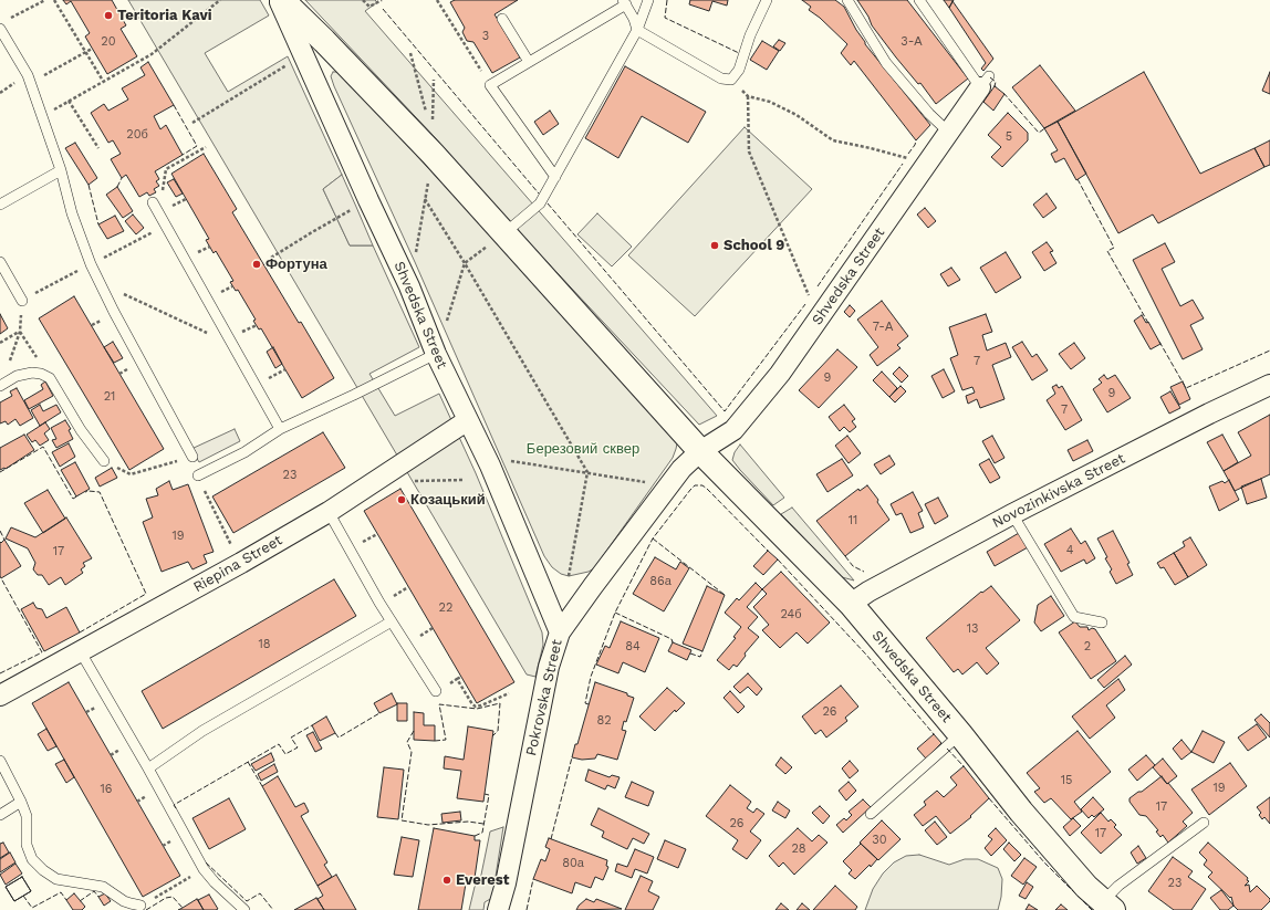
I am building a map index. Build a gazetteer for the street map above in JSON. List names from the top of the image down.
{
  "streets": {
    "street": [
      "Shvedska Street",
      "Novozinkivska Street",
      "Riepina Street",
      "Pokrovska Street"
    ]
  },
  "crossings": [
    ["Shvedska Street", "Novozinkivska Street"],
    ["Shvedska Street", "Riepina Street"],
    ["Shvedska Street", "Pokrovska Street"]
  ],
  "parks": ["Березовий сквер"],
  "places": [
    "Teritoria Kavi",
    "School 9",
    "Фортуна",
    "Козацький",
    "Everest"
  ],
  "house_numbers": [
    "3",
    "20",
    "3-А",
    "20б",
    "5",
    "7-А",
    "7",
    "9",
    "9",
    "21",
    "7",
    "23",
    "11",
    "19",
    "4",
    "17",
    "86а",
    "22",
    "24б",
    "13",
    "18",
    "84",
    "2",
    "26",
    "82",
    "15",
    "19",
    "16",
    "17",
    "26",
    "17",
    "30",
    "28",
    "80а",
    "23"
  ]
}
